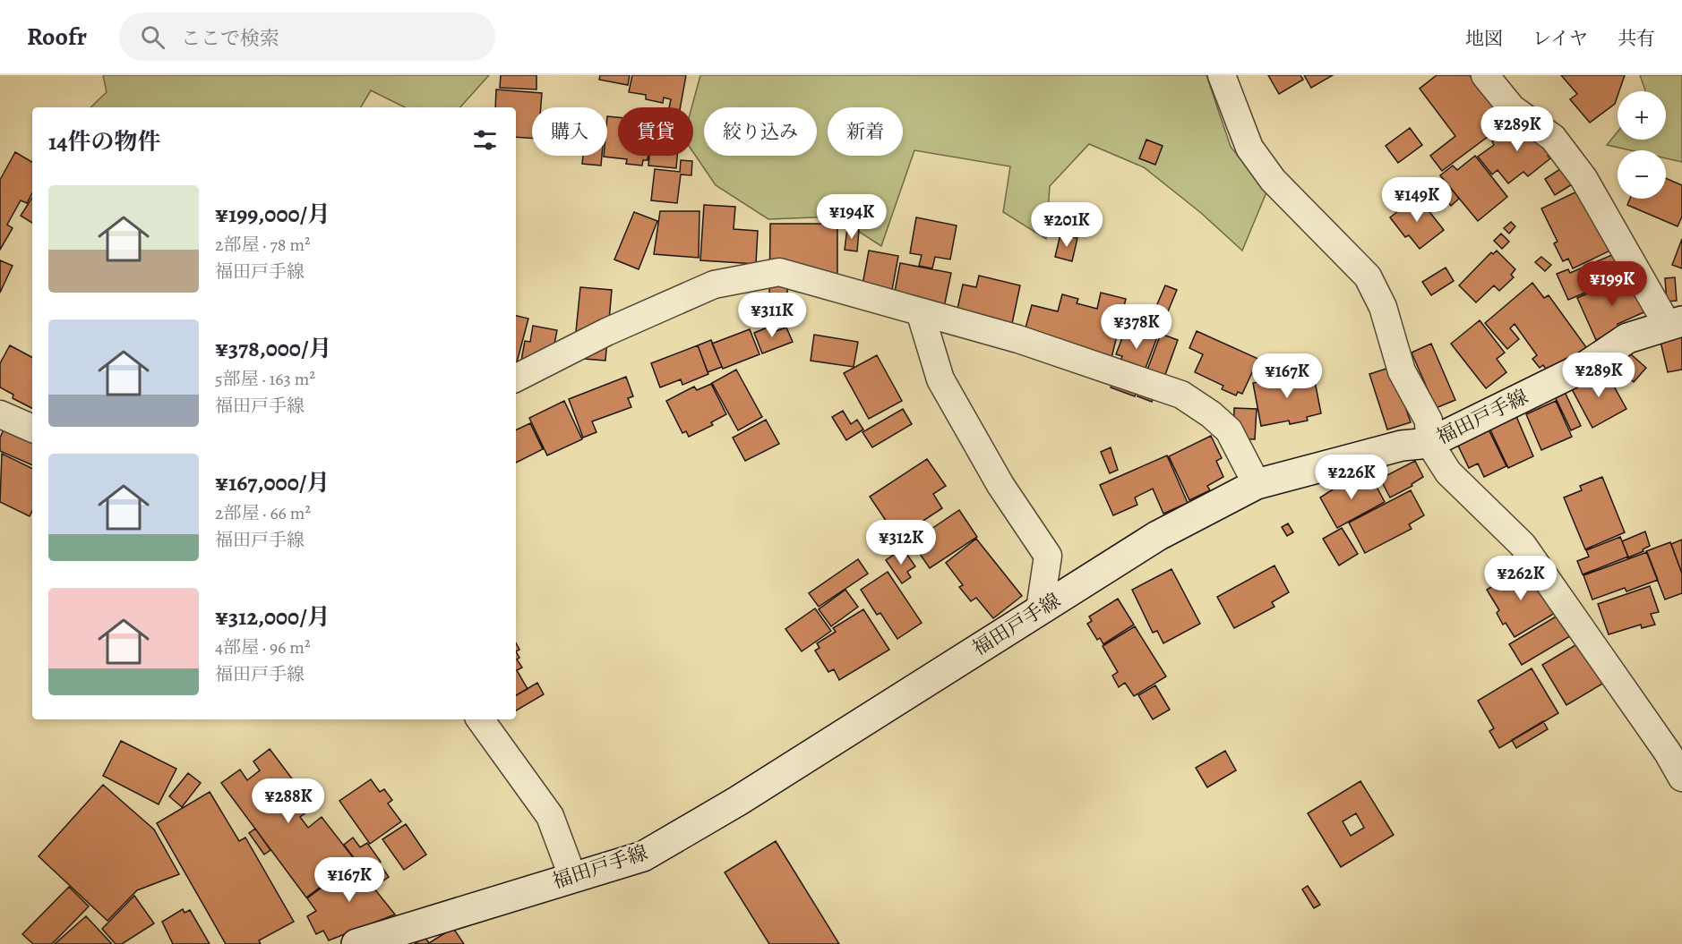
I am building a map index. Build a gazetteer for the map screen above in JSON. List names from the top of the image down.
{
  "streets": {
    "main road": ["福田戸手線"]
  },
  "page": {
    "header": "Roofr",
    "search": "ここで検索",
    "nav": ["地図", "レイヤ", "共有"],
    "map_buttons": ["+", "−"],
    "price": [
      "¥289K",
      "¥149K",
      "¥194K",
      "¥201K",
      "¥199K",
      "¥311K",
      "¥378K",
      "¥289K",
      "¥167K",
      "¥226K",
      "¥312K",
      "¥262K",
      "¥288K",
      "¥167K"
    ],
    "chip": [
      "購入",
      "賃貸",
      "絞り込み",
      "新着"
    ],
    "heading": "14件の物件",
    "list": [
      {
        "name": "¥199,000/月",
        "note": "2部屋 · 78 m² · 福田戸手線"
      },
      {
        "name": "¥378,000/月",
        "note": "5部屋 · 163 m² · 福田戸手線"
      },
      {
        "name": "¥167,000/月",
        "note": "2部屋 · 66 m² · 福田戸手線"
      },
      {
        "name": "¥312,000/月",
        "note": "4部屋 · 96 m² · 福田戸手線"
      }
    ]
  }
}
